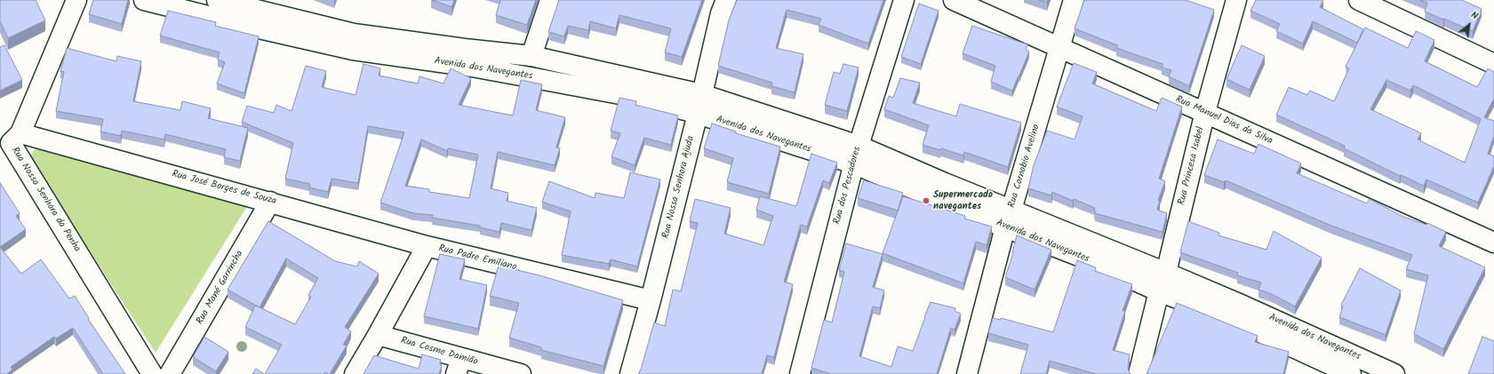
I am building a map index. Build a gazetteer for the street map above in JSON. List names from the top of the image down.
{
  "streets": {
    "street": [
      "Avenida dos Navegantes",
      "Rua Manuel Dias da Silva",
      "Rua Cornobio Avelino",
      "Rua Princesa Isabel",
      "Rua dos Pescadores",
      "Rua Nossa Senhora Ajuda",
      "Rua José Borges de Souza",
      "Rua Nossa Senhora da Penha",
      "Rua Padre Emiliano",
      "Rua Mané Garrincha",
      "Rua Cosme Damião"
    ]
  },
  "crossings": [
    ["Avenida dos Navegantes", "Rua Cornobio Avelino"],
    ["Avenida dos Navegantes", "Rua Princesa Isabel"],
    ["Avenida dos Navegantes", "Rua dos Pescadores"],
    ["Avenida dos Navegantes", "Rua Nossa Senhora Ajuda"],
    ["Rua Manuel Dias da Silva", "Rua Cornobio Avelino"],
    ["Rua Manuel Dias da Silva", "Rua Princesa Isabel"],
    ["Rua Nossa Senhora Ajuda", "Rua Padre Emiliano"],
    ["Rua José Borges de Souza", "Rua Nossa Senhora da Penha"],
    ["Rua José Borges de Souza", "Rua Padre Emiliano"],
    ["Rua José Borges de Souza", "Rua Mané Garrincha"],
    ["Rua Padre Emiliano", "Rua Cosme Damião"]
  ],
  "places": ["Supermercado navegantes"],
  "north": "top right"
}
